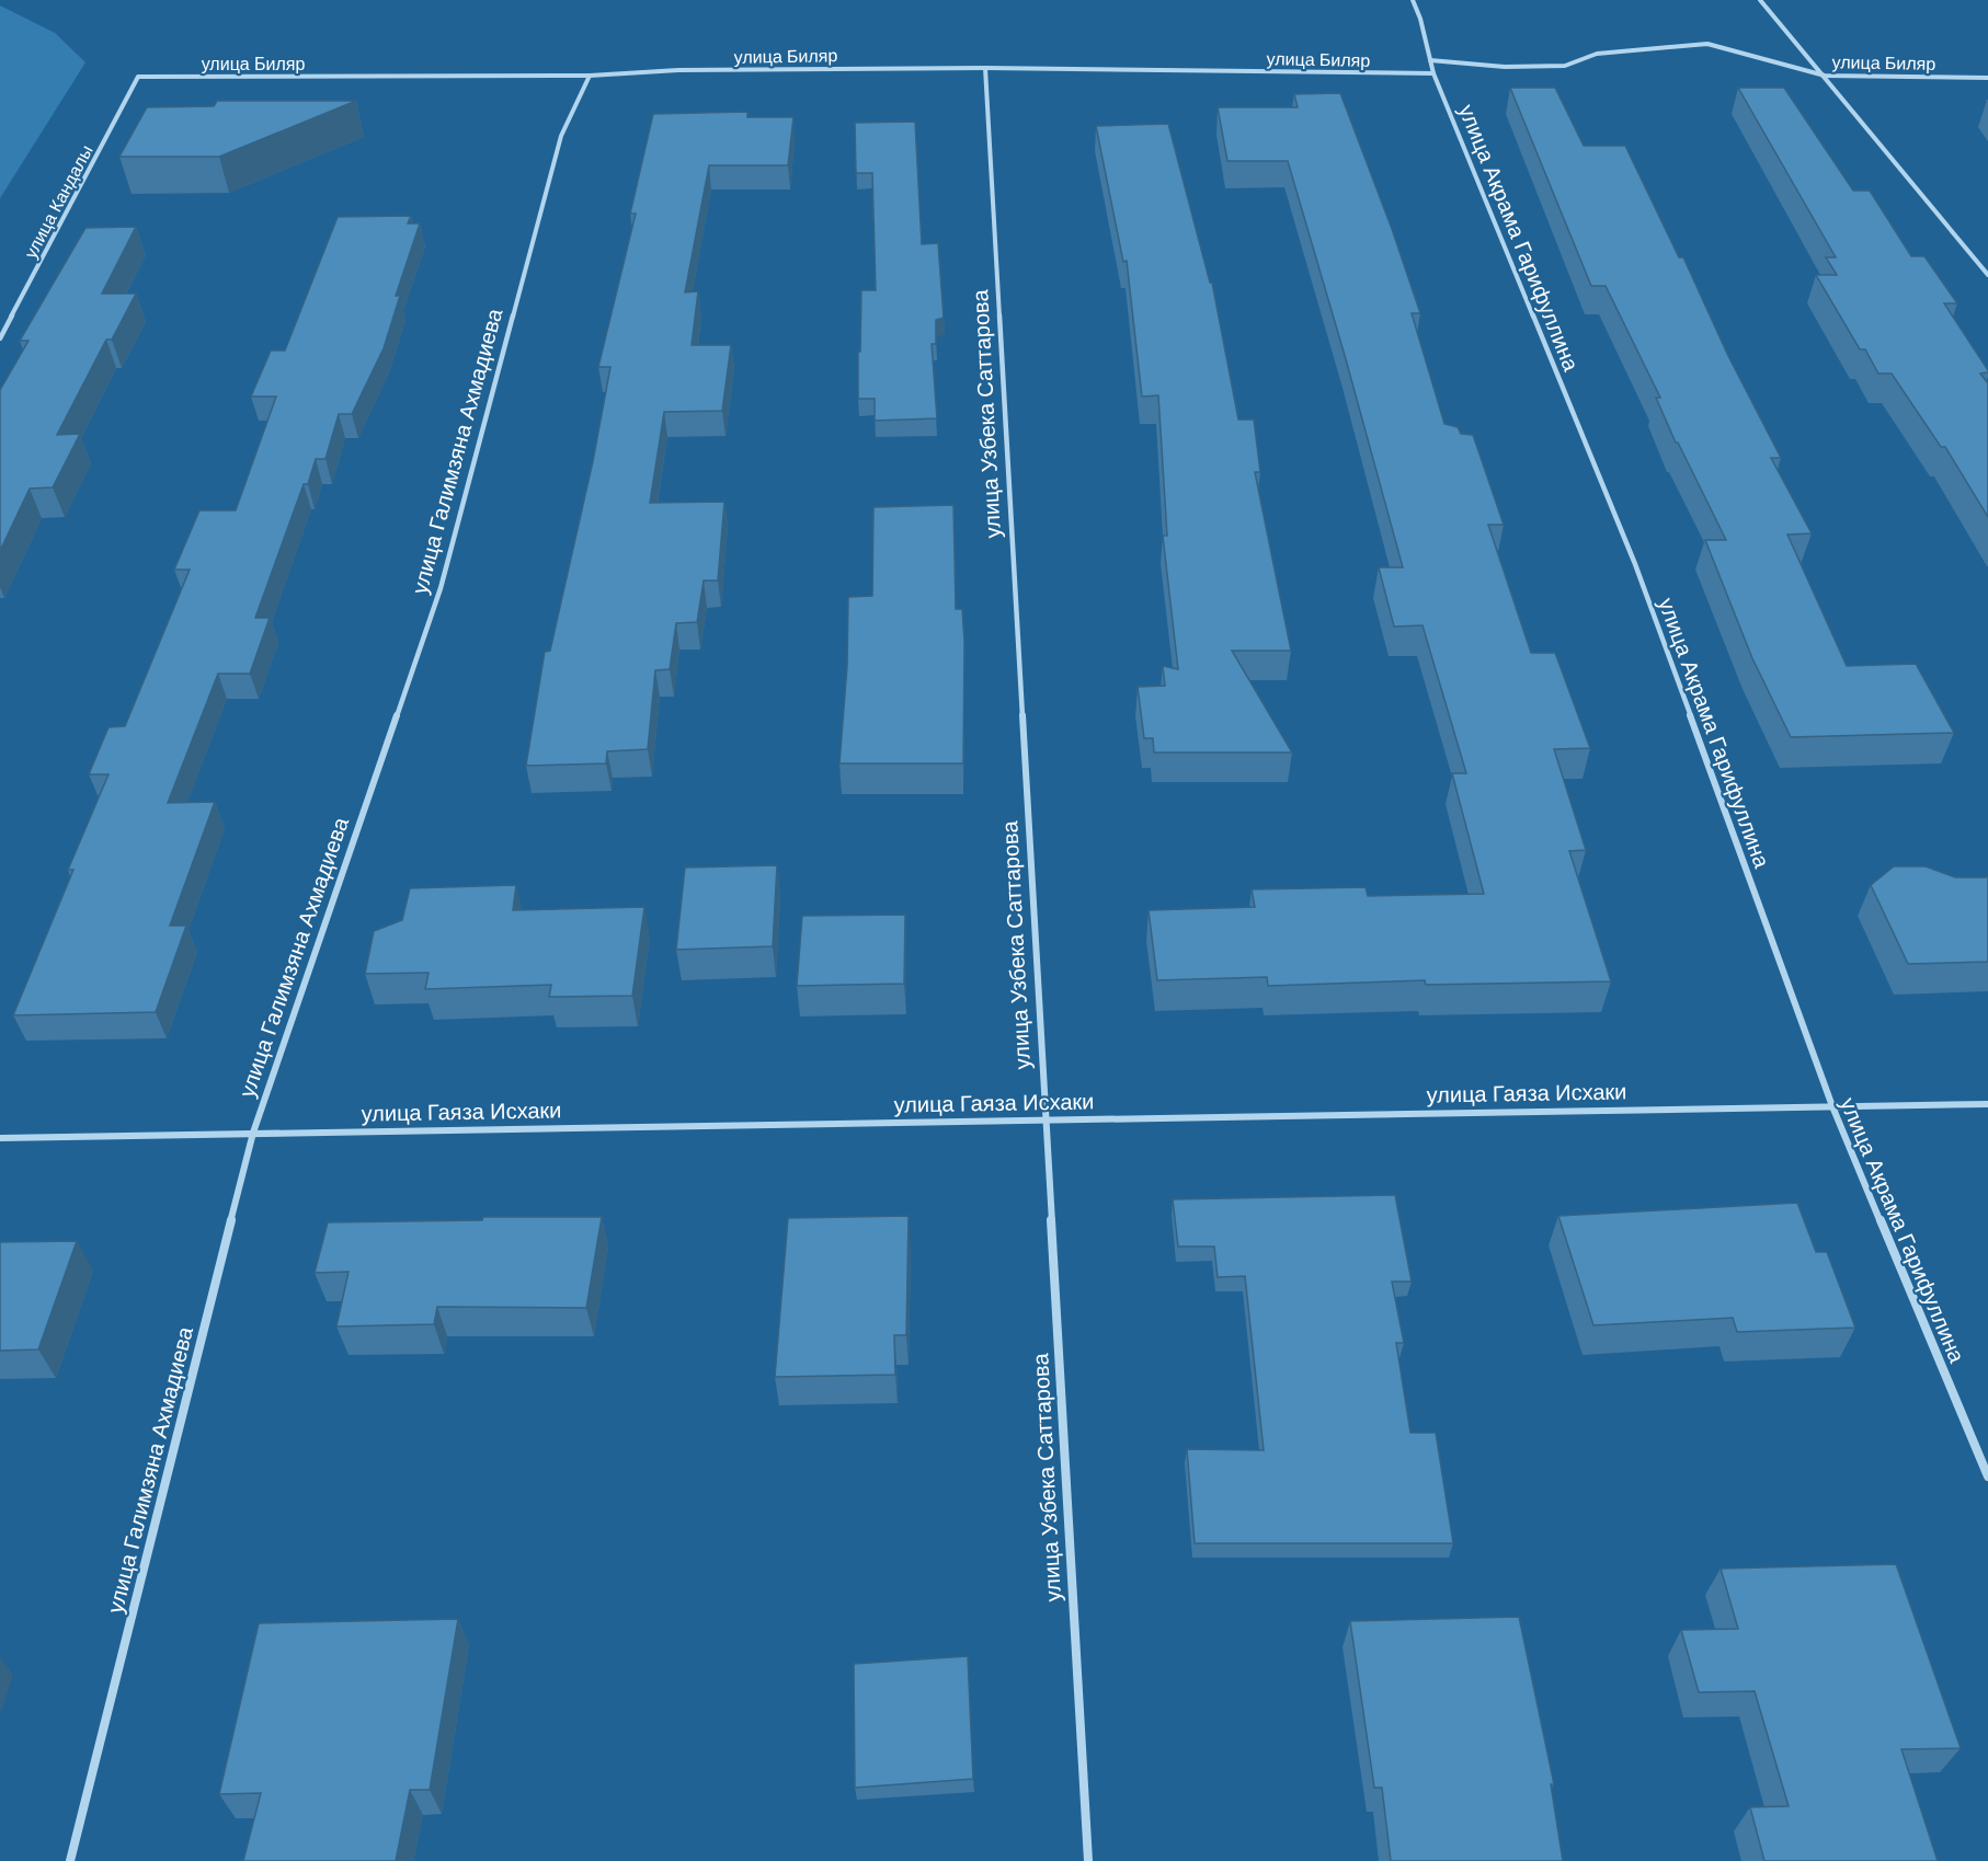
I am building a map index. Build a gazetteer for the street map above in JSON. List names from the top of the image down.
{
  "streets": {
    "street": [
      "улица Биляр",
      "улица Кандалы",
      "улица Акрама Гарифуллина",
      "улица Узбека Саттарова",
      "улица Галимзяна Ахмадиева",
      "улица Гаяза Исхаки"
    ]
  },
  "crossings": [
    ["улица Биляр", "улица Кандалы"],
    ["улица Биляр", "улица Акрама Гарифуллина"],
    ["улица Биляр", "улица Узбека Саттарова"],
    ["улица Биляр", "улица Галимзяна Ахмадиева"],
    ["улица Акрама Гарифуллина", "улица Гаяза Исхаки"],
    ["улица Узбека Саттарова", "улица Гаяза Исхаки"],
    ["улица Галимзяна Ахмадиева", "улица Гаяза Исхаки"]
  ]
}
